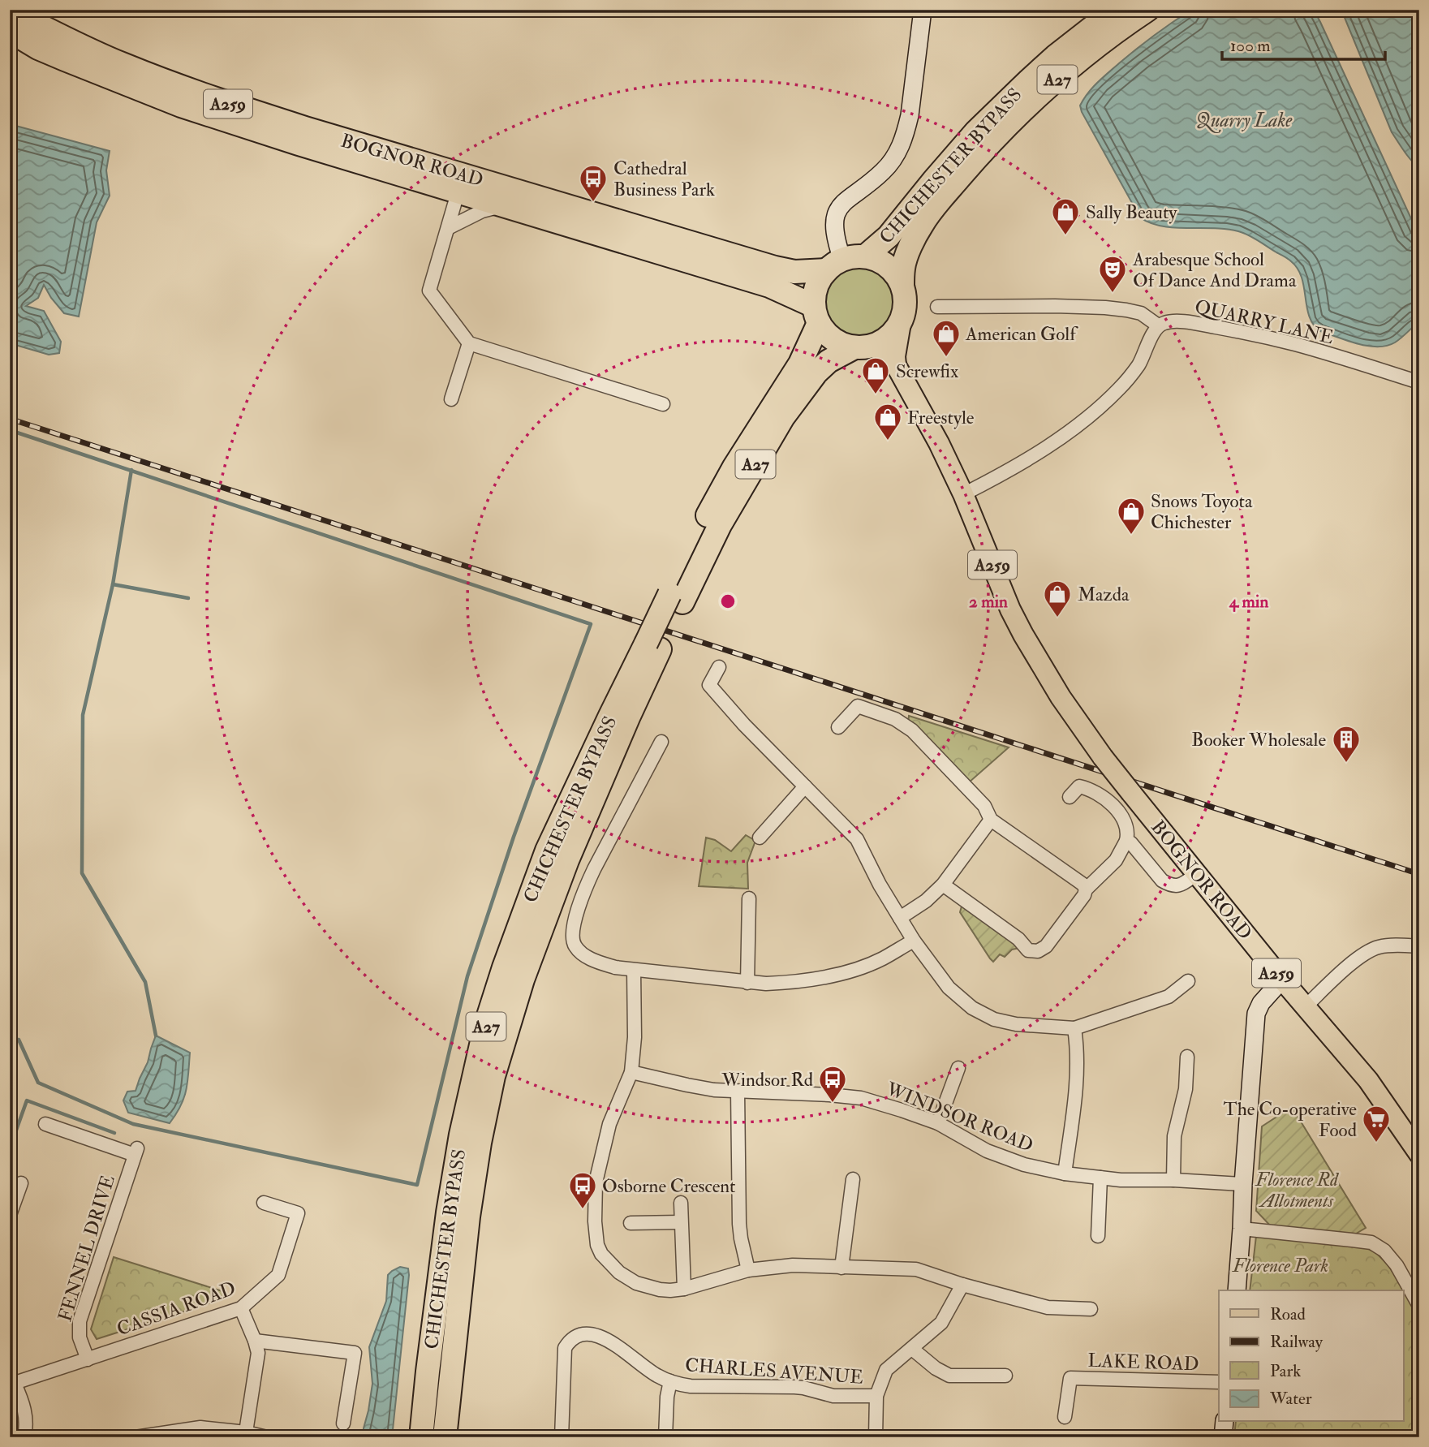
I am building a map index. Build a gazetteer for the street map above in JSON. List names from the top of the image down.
{
  "streets": {
    "highway": [
      "A27",
      "A259",
      "BOGNOR ROAD",
      "CHICHESTER BYPASS"
    ],
    "street": [
      "QUARRY LANE",
      "WINDSOR ROAD",
      "FENNEL DRIVE",
      "CASSIA ROAD",
      "LAKE ROAD",
      "CHARLES AVENUE"
    ]
  },
  "crossings": [
    ["A259", "BOGNOR ROAD"],
    ["A259", "CHICHESTER BYPASS"],
    ["BOGNOR ROAD", "CHICHESTER BYPASS"],
    ["FENNEL DRIVE", "CASSIA ROAD"]
  ],
  "water": ["Quarry Lake"],
  "parks": ["Florence Rd Allotments", "Florence Park"],
  "places": {
    "bus stop": ["Cathedral Business Park", "Windsor Rd", "Osborne Crescent"],
    "shop": [
      "Sally Beauty",
      "American Golf",
      "Screwfix",
      "Freestyle",
      "Snows Toyota Chichester",
      "Mazda"
    ],
    "theatre": ["Arabesque School Of Dance And Drama"],
    "building": ["Booker Wholesale"],
    "supermarket": ["The Co-operative Food"]
  },
  "legend": [
    "Road",
    "Railway",
    "Park",
    "Water"
  ],
  "scale_bar": "100 m",
  "rings": ["2 min", "4 min"]
}
